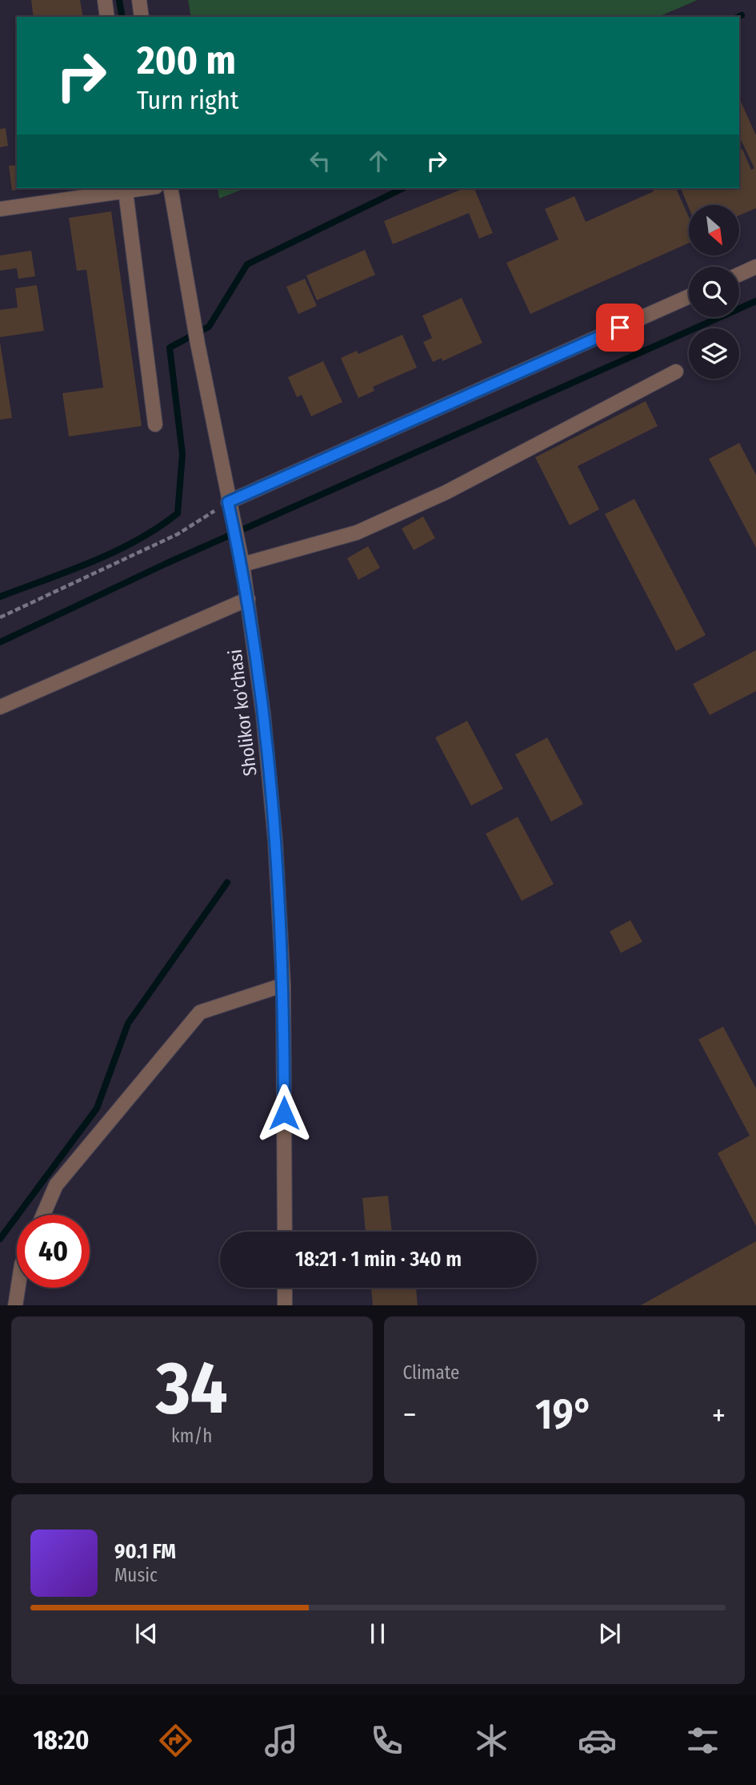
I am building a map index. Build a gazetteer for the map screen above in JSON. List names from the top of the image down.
{
  "streets": {
    "street": ["Sholikor ko'chasi"]
  },
  "north": "bottom right",
  "page": {
    "turn": ["200 m", "Turn right"],
    "limit": "40",
    "trip": "18:21 · 1 min · 340 m",
    "tile": [
      ["34", "km/h"],
      "Climate"
    ],
    "heat": ["−", "19°", "+"],
    "song": ["90.1 FM", "Music"],
    "tabs": "18:20"
  }
}
